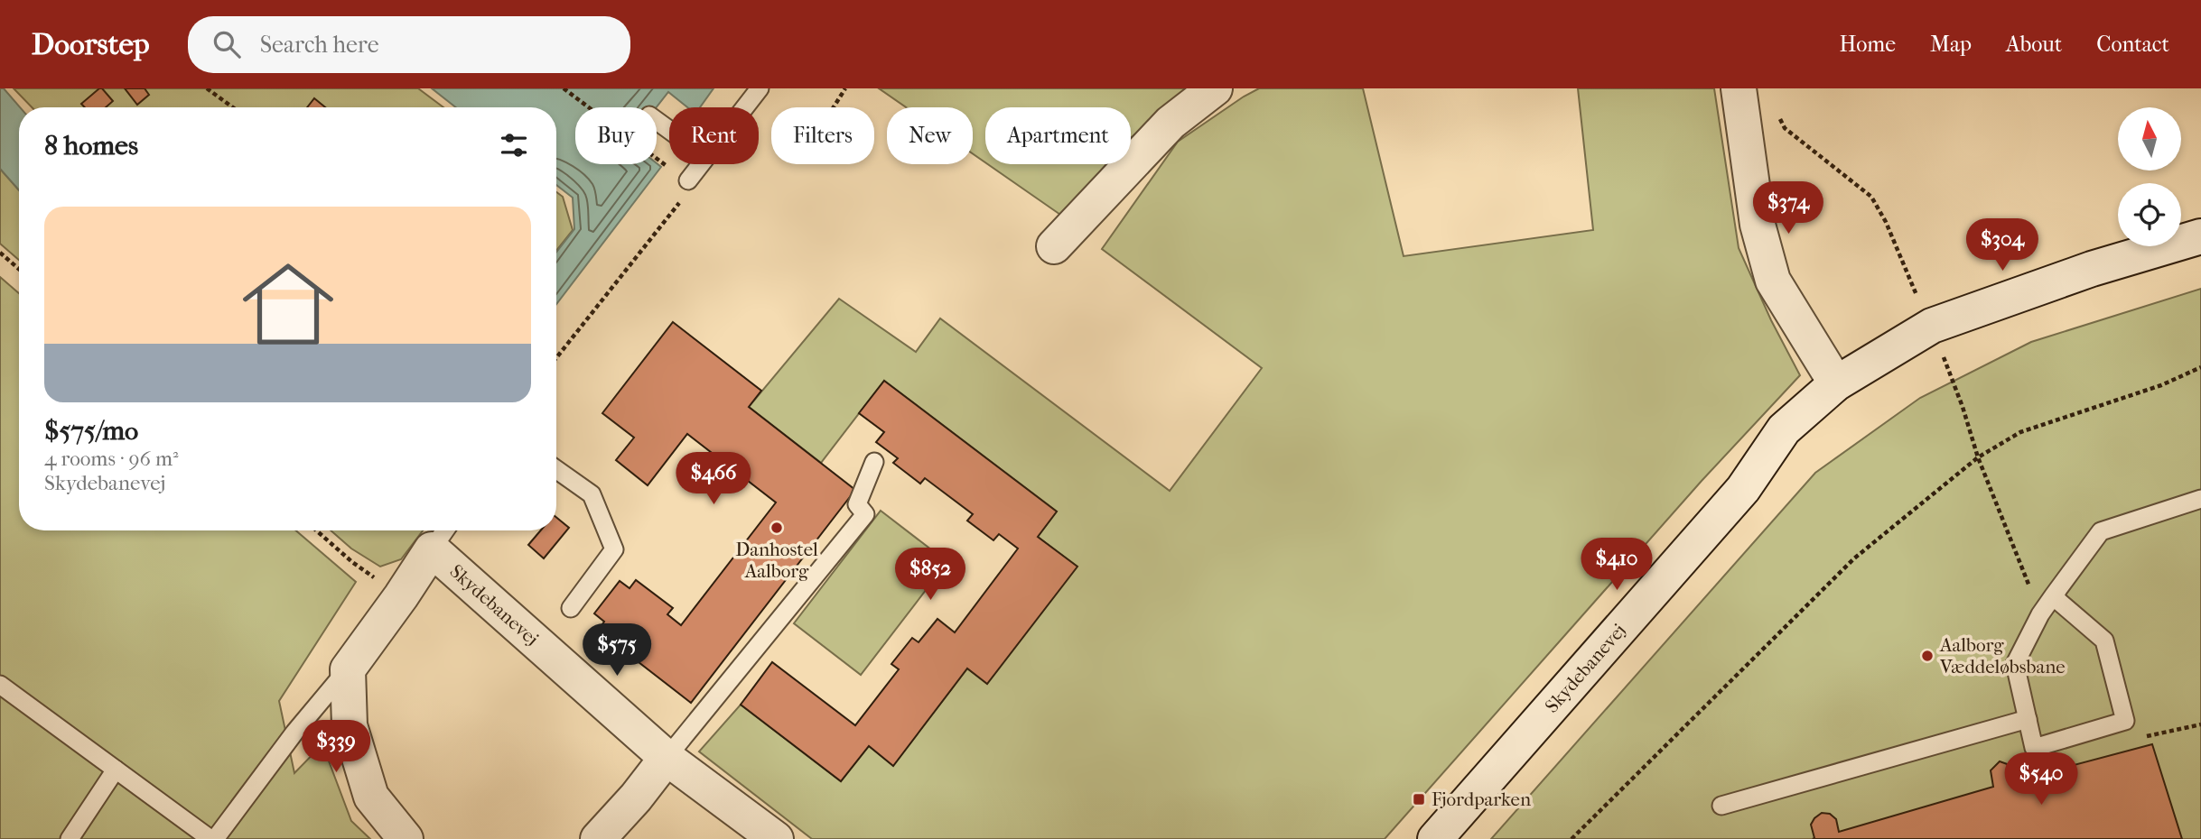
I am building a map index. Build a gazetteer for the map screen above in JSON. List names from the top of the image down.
{
  "streets": {
    "street": ["Skydebanevej"]
  },
  "places": {
    "other": ["Danhostel Aalborg", "Aalborg Væddeløbsbane"],
    "transit": ["Fjordparken"]
  },
  "north": "top",
  "page": {
    "header": "Doorstep",
    "search": "Search here",
    "nav": [
      "Home",
      "Map",
      "About",
      "Contact"
    ],
    "chip": [
      "Buy",
      "Rent",
      "Filters",
      "New",
      "Apartment"
    ],
    "heading": "8 homes",
    "price": [
      "$374",
      "$304",
      "$466",
      "$410",
      "$852",
      "$575",
      "$339",
      "$540"
    ],
    "list": [
      {
        "name": "$575/mo",
        "note": "4 rooms · 96 m² · Skydebanevej"
      }
    ]
  }
}
